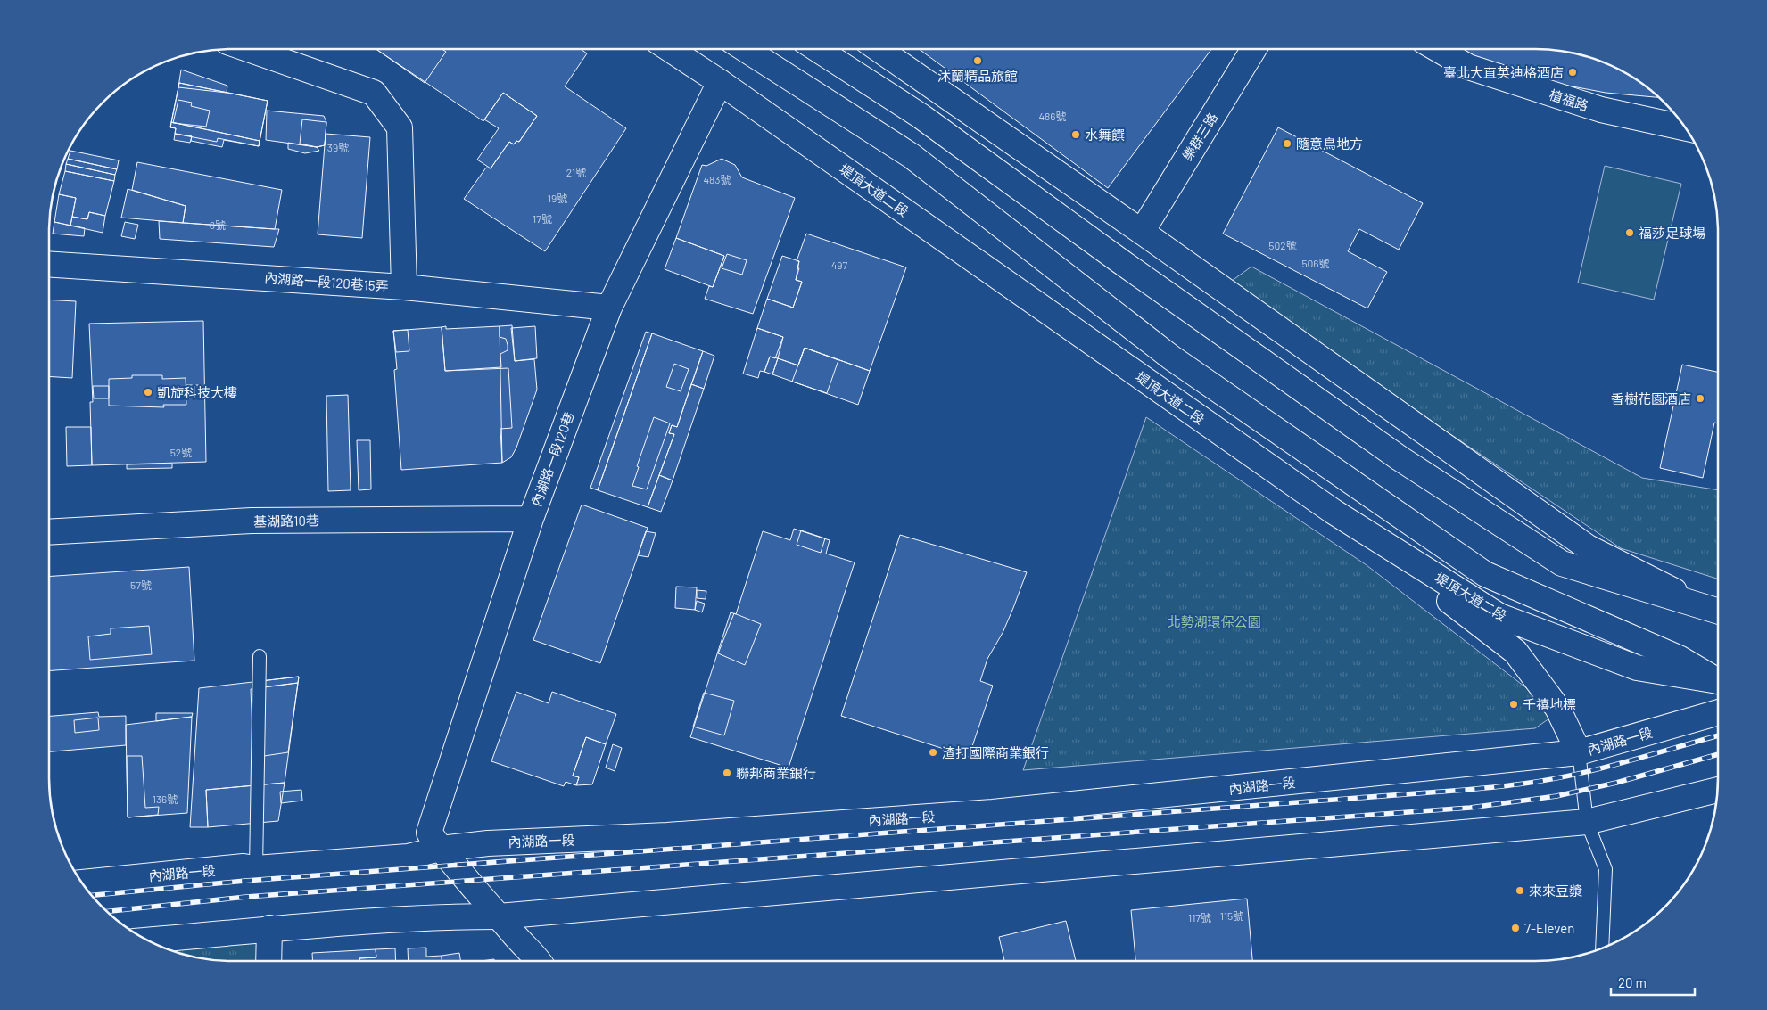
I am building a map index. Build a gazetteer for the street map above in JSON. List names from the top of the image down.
{
  "streets": {
    "main road": [
      "植福路",
      "樂群三路",
      "堤頂大道二段",
      "內湖路一段120巷15弄",
      "內湖路一段120巷",
      "基湖路10巷",
      "內湖路一段"
    ]
  },
  "crossings": [
    ["堤頂大道二段", "內湖路一段120巷"],
    ["內湖路一段120巷15弄", "內湖路一段120巷"],
    ["內湖路一段120巷", "基湖路10巷"],
    ["內湖路一段120巷", "內湖路一段"]
  ],
  "parks": ["北勢湖環保公園"],
  "places": [
    "沐蘭精品旅館",
    "臺北大直英迪格酒店",
    "水舞饌",
    "隨意鳥地方",
    "福莎足球場",
    "凱旋科技大樓",
    "香樹花園酒店",
    "千禧地標",
    "渣打國際商業銀行",
    "聯邦商業銀行",
    "來來豆漿",
    "7-Eleven"
  ],
  "house_numbers": [
    "486號",
    "39號",
    "21號",
    "483號",
    "19號",
    "17號",
    "8號",
    "502號",
    "506號",
    "497",
    "52號",
    "57號",
    "136號",
    "115號",
    "117號"
  ],
  "scale_bar": "20 m"
}
